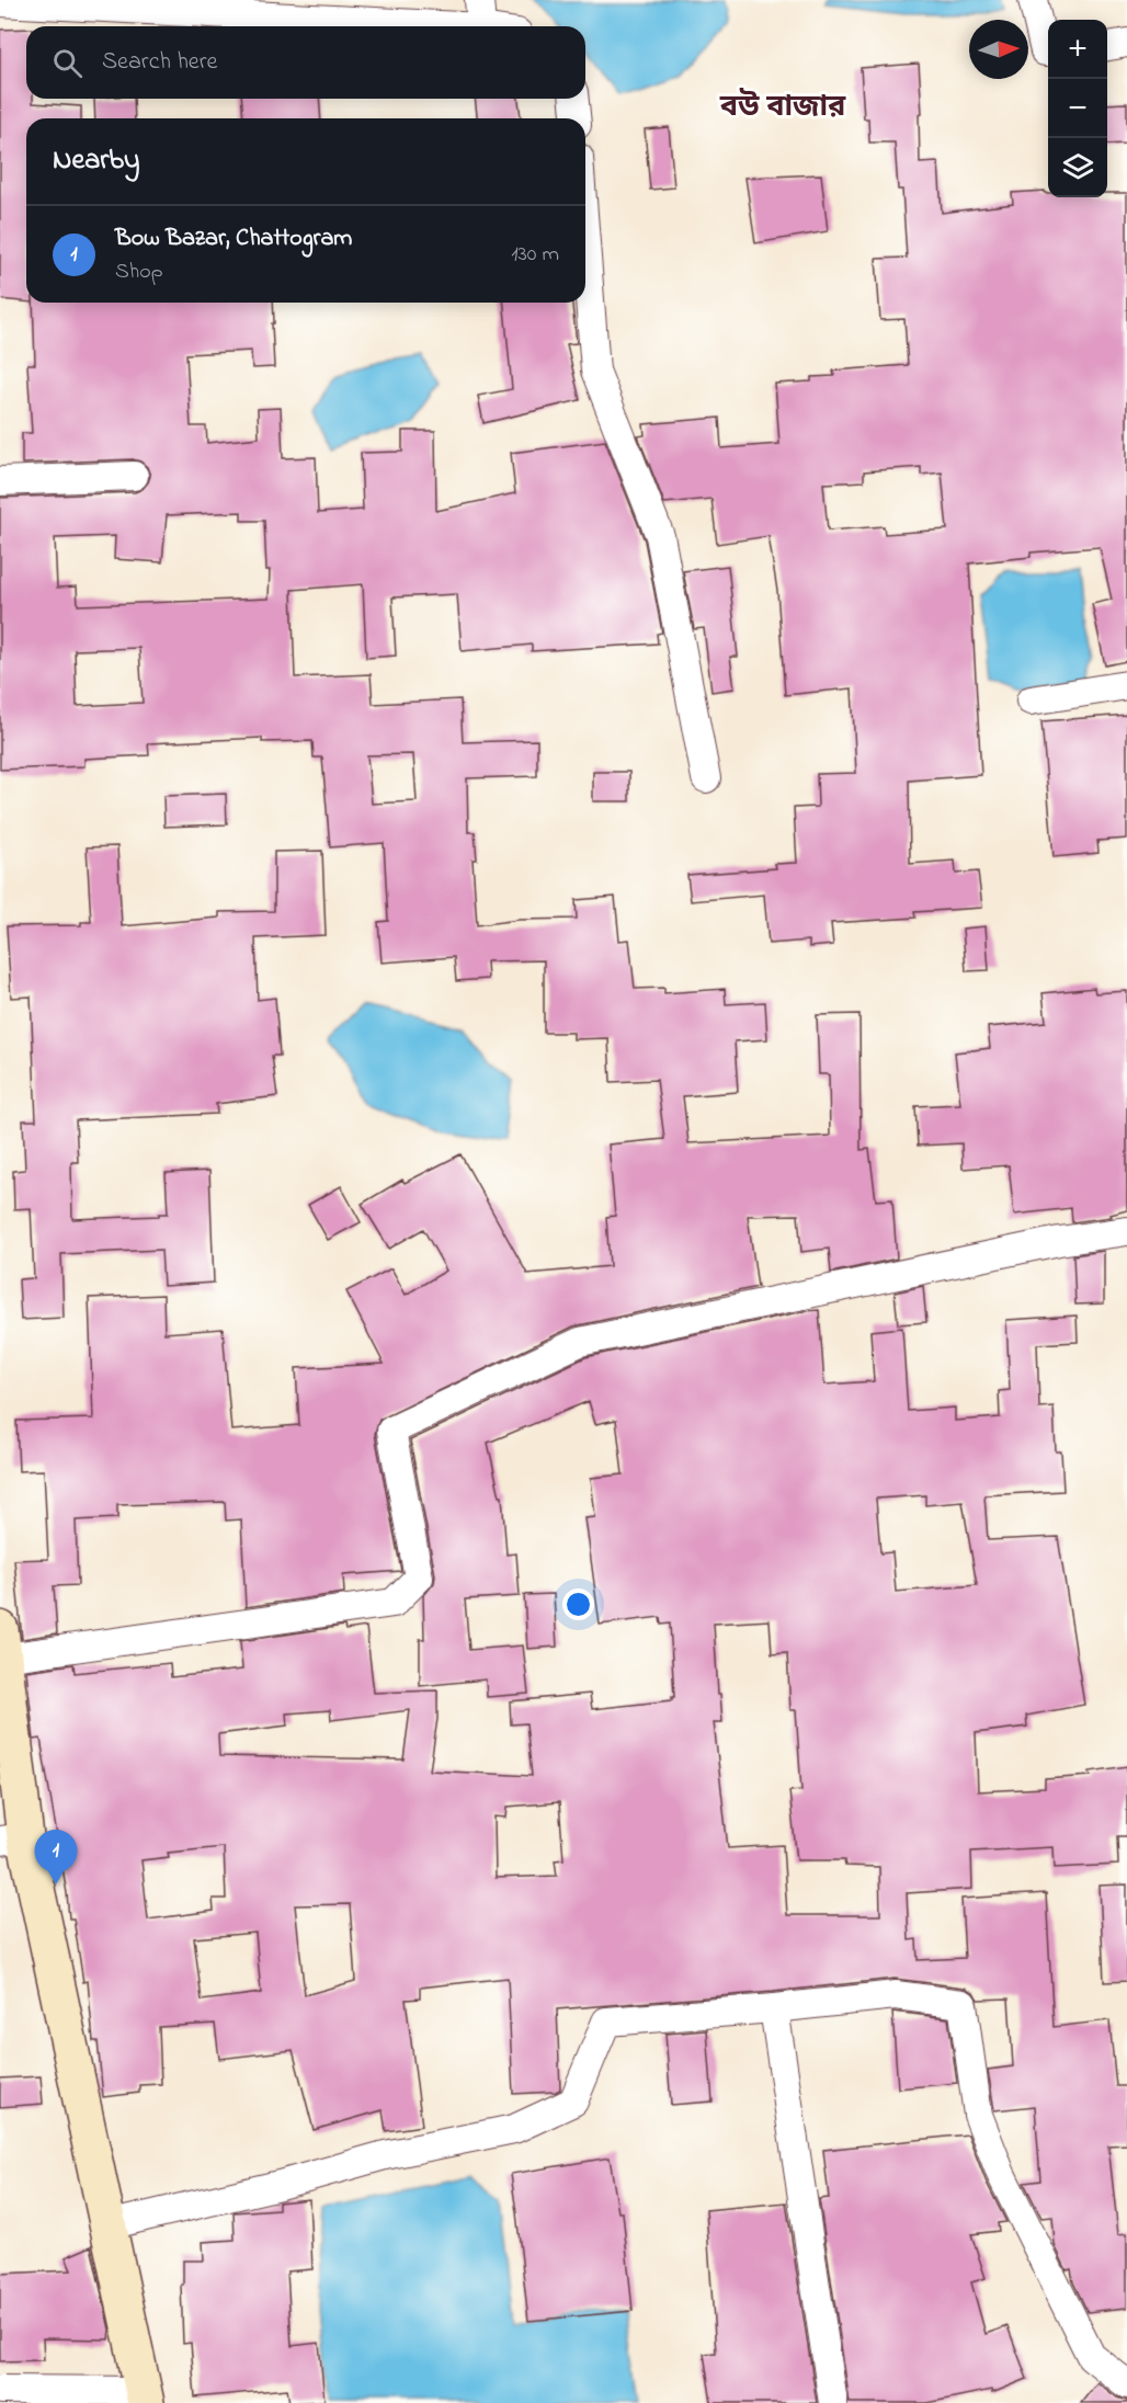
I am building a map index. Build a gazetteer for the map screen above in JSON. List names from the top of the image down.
{
  "districts": ["বউ বাজার"],
  "north": "right",
  "page": {
    "map_buttons": ["+", "−"],
    "search": "Search here",
    "heading": "Nearby",
    "list": [
      {
        "mark": "1",
        "name": "Bow Bazar, Chattogram",
        "note": "Shop",
        "value": "130 m"
      }
    ],
    "pins": "1"
  }
}
